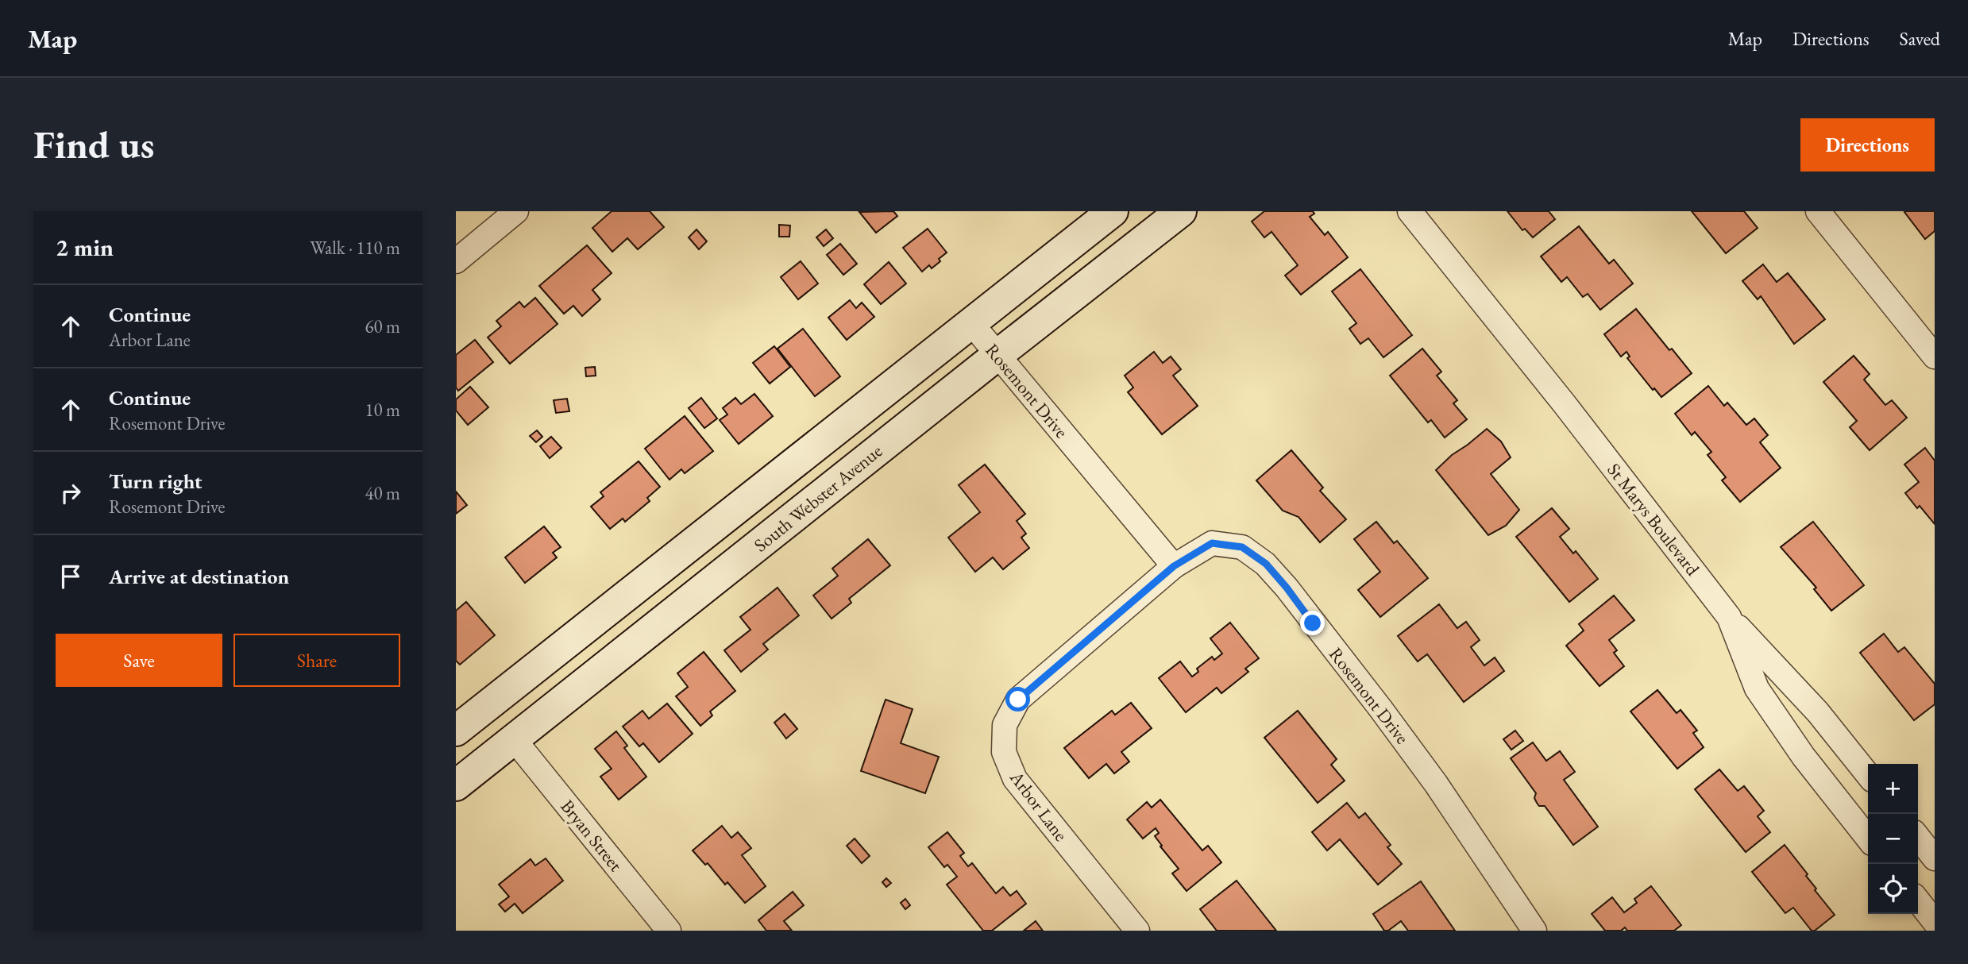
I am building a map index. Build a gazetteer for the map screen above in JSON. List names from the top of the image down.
{
  "streets": {
    "main road": ["South Webster Avenue"],
    "street": [
      "Rosemont Drive",
      "St Marys Boulevard",
      "Arbor Lane",
      "Bryan Street"
    ]
  },
  "crossings": [
    ["Rosemont Drive", "South Webster Avenue"],
    ["Rosemont Drive", "Arbor Lane"],
    ["South Webster Avenue", "Bryan Street"]
  ],
  "page": {
    "header": "Map",
    "nav": ["Map", "Directions", "Saved"],
    "buttons": [
      "Directions",
      ["Save", "Share"]
    ],
    "title": "Find us",
    "heading": ["2 min", "Walk · 110 m"],
    "list": [
      ["Continue", "Arbor Lane", "60 m"],
      ["Continue", "Rosemont Drive", "10 m"],
      ["Turn right", "Rosemont Drive", "40 m"],
      "Arrive at destination"
    ],
    "map_buttons": ["+", "−"]
  }
}
